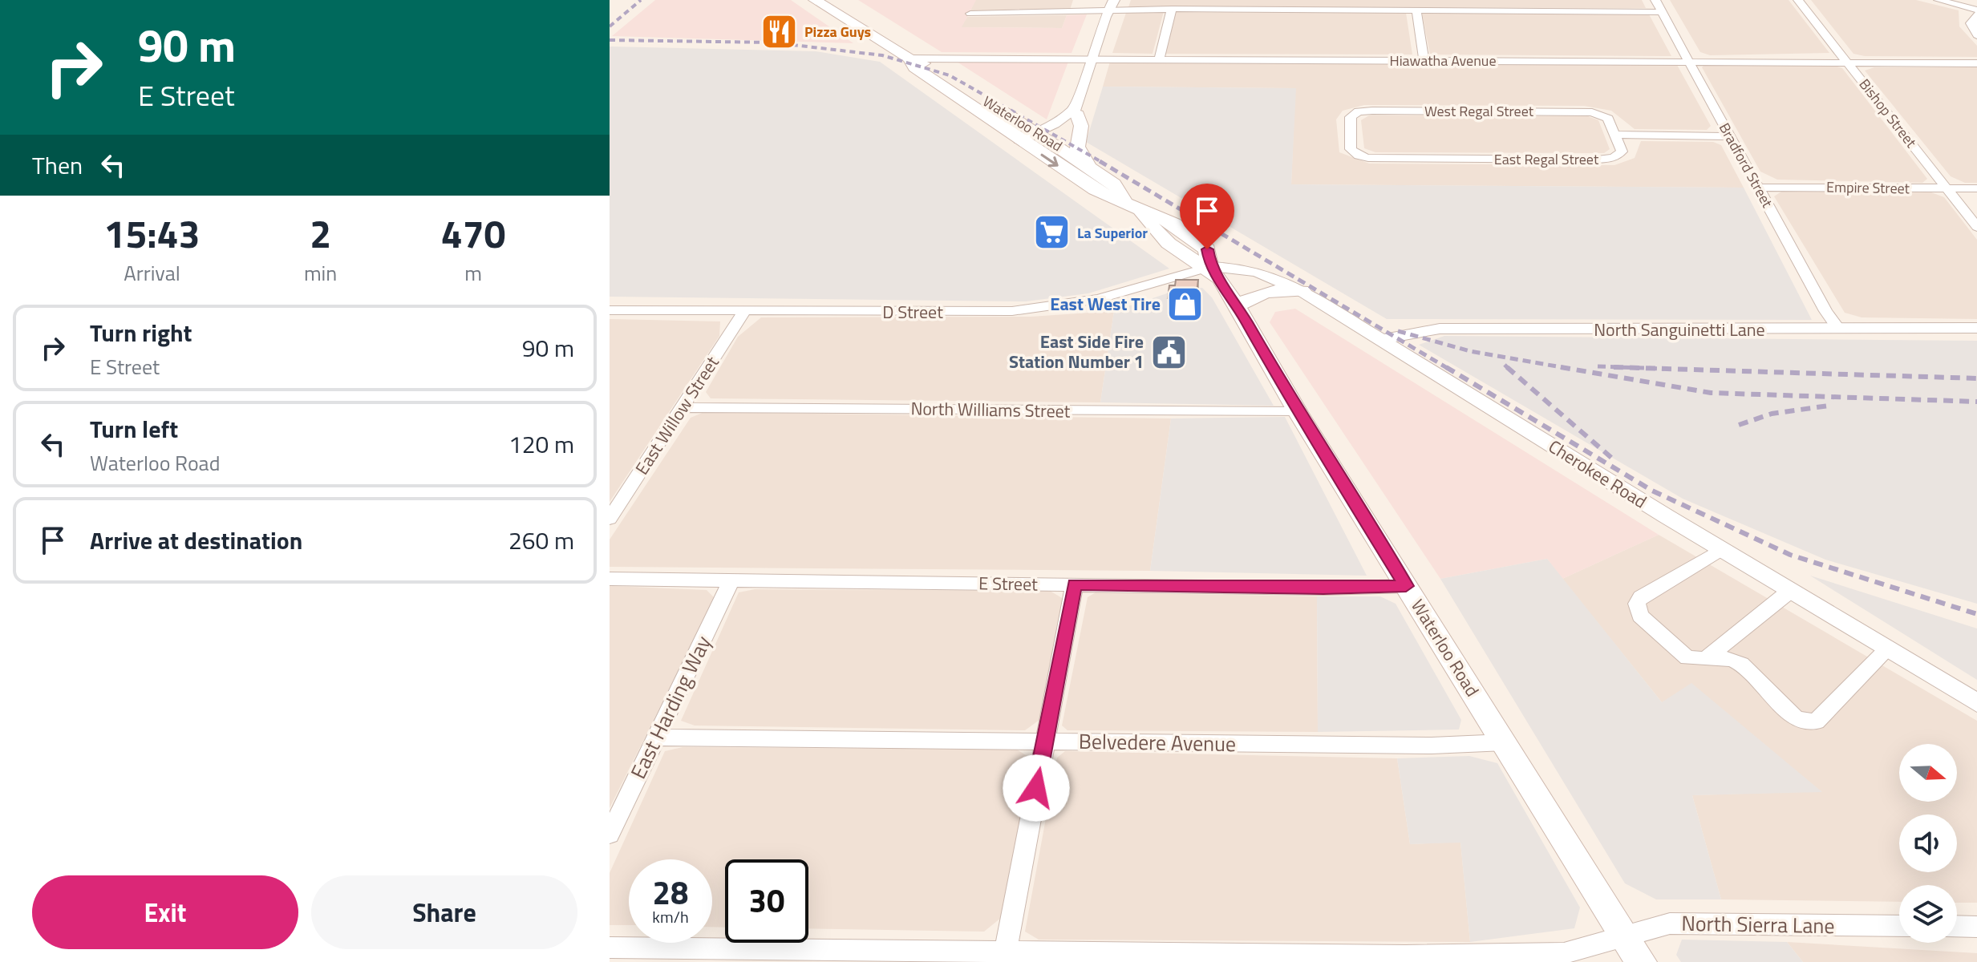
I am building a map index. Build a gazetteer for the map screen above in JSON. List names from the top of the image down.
{
  "streets": {
    "main road": ["Waterloo Road"],
    "street": [
      "Hiawatha Avenue",
      "West Regal Street",
      "Bishop Street",
      "East Regal Street",
      "Bradford Street",
      "Empire Street",
      "D Street",
      "North Sanguinetti Lane",
      "North Williams Street",
      "East Willow Street",
      "Cherokee Road",
      "E Street",
      "East Harding Way",
      "Belvedere Avenue",
      "North Sierra Lane"
    ]
  },
  "crossings": [
    ["Hiawatha Avenue", "Bishop Street"],
    ["Hiawatha Avenue", "Waterloo Road"],
    ["Hiawatha Avenue", "Bradford Street"],
    ["West Regal Street", "East Regal Street"],
    ["Bishop Street", "Empire Street"],
    ["Waterloo Road", "D Street"],
    ["Waterloo Road", "North Williams Street"],
    ["Waterloo Road", "Cherokee Road"],
    ["Waterloo Road", "E Street"],
    ["Waterloo Road", "Belvedere Avenue"],
    ["Waterloo Road", "North Sierra Lane"],
    ["East Regal Street", "Bradford Street"],
    ["Bradford Street", "Empire Street"],
    ["Bradford Street", "North Sanguinetti Lane"],
    ["D Street", "East Willow Street"],
    ["D Street", "Cherokee Road"],
    ["North Sanguinetti Lane", "Cherokee Road"],
    ["North Williams Street", "East Willow Street"],
    ["E Street", "East Harding Way"],
    ["East Harding Way", "Belvedere Avenue"]
  ],
  "places": {
    "restaurant": ["Pizza Guys"],
    "supermarket": ["La Superior"],
    "shop": ["East West Tire"],
    "public building": ["East Side Fire Station Number 1"]
  },
  "north": "right",
  "page": {
    "turn": ["90 m", "E Street"],
    "then": "Then",
    "eta": [
      "15:43",
      "Arrival",
      "2",
      "min",
      "470",
      "m"
    ],
    "list": [
      {
        "name": "Turn right",
        "note": "E Street",
        "value": "90 m"
      },
      {
        "name": "Turn left",
        "note": "Waterloo Road",
        "value": "120 m"
      },
      {
        "name": "Arrive at destination",
        "value": "260 m"
      }
    ],
    "speed": "28 km/h",
    "limit": "30",
    "buttons": ["Exit", "Share"]
  }
}
